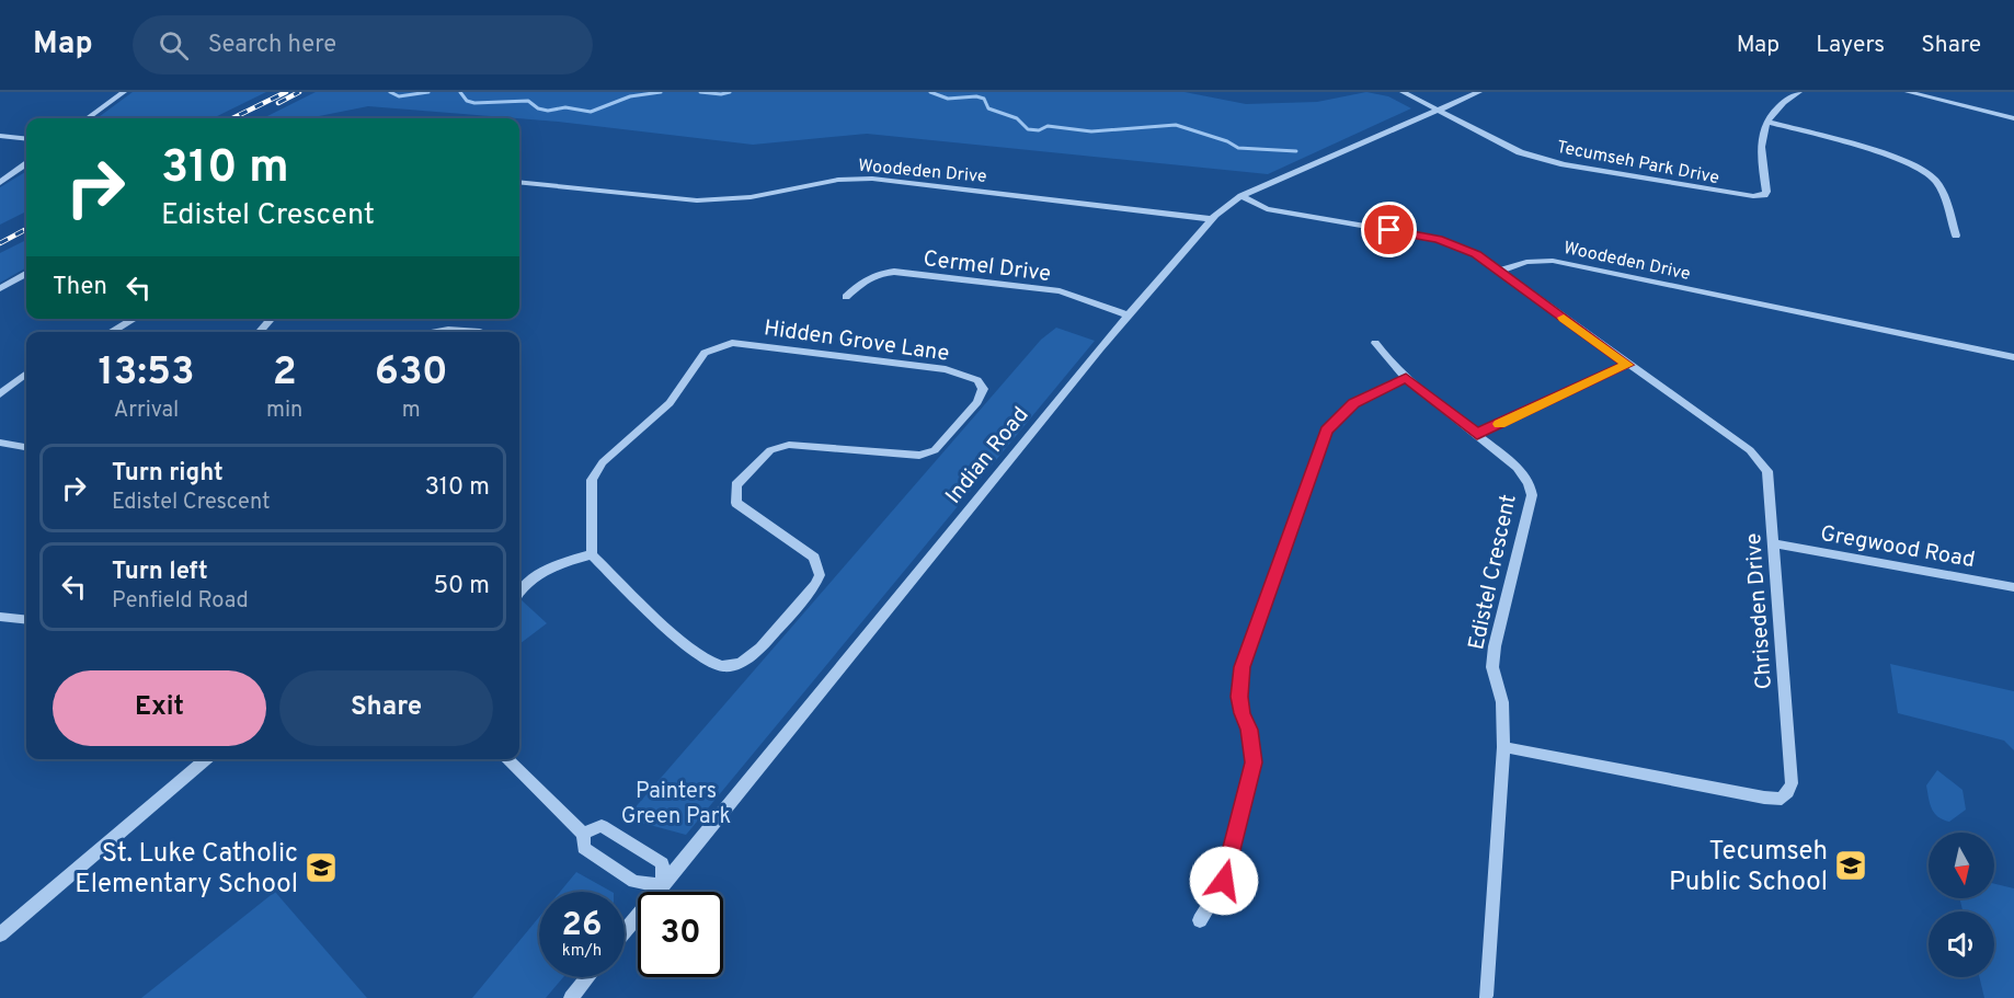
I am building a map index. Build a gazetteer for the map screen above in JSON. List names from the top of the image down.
{
  "streets": {
    "street": [
      "Tecumseh Park Drive",
      "Woodeden Drive",
      "Cermel Drive",
      "Hidden Grove Lane",
      "Indian Road",
      "Gregwood Road",
      "Edistel Crescent",
      "Chriseden Drive"
    ]
  },
  "crossings": [
    ["Tecumseh Park Drive", "Indian Road"],
    ["Woodeden Drive", "Indian Road"],
    ["Woodeden Drive", "Chriseden Drive"],
    ["Cermel Drive", "Indian Road"],
    ["Gregwood Road", "Chriseden Drive"],
    ["Edistel Crescent", "Chriseden Drive"]
  ],
  "parks": ["Painters Green Park"],
  "places": {
    "school or university": ["Tecumseh Public School", "St. Luke Catholic Elementary School"]
  },
  "north": "bottom",
  "page": {
    "header": "Map",
    "search": "Search here",
    "nav": ["Map", "Layers", "Share"],
    "turn": ["310 m", "Edistel Crescent"],
    "then": "Then",
    "eta": [
      "13:53",
      "Arrival",
      "2",
      "min",
      "630",
      "m"
    ],
    "list": [
      {
        "name": "Turn right",
        "note": "Edistel Crescent",
        "value": "310 m"
      },
      {
        "name": "Turn left",
        "note": "Penfield Road",
        "value": "50 m"
      }
    ],
    "buttons": ["Exit", "Share"],
    "speed": "26 km/h",
    "limit": "30"
  }
}
